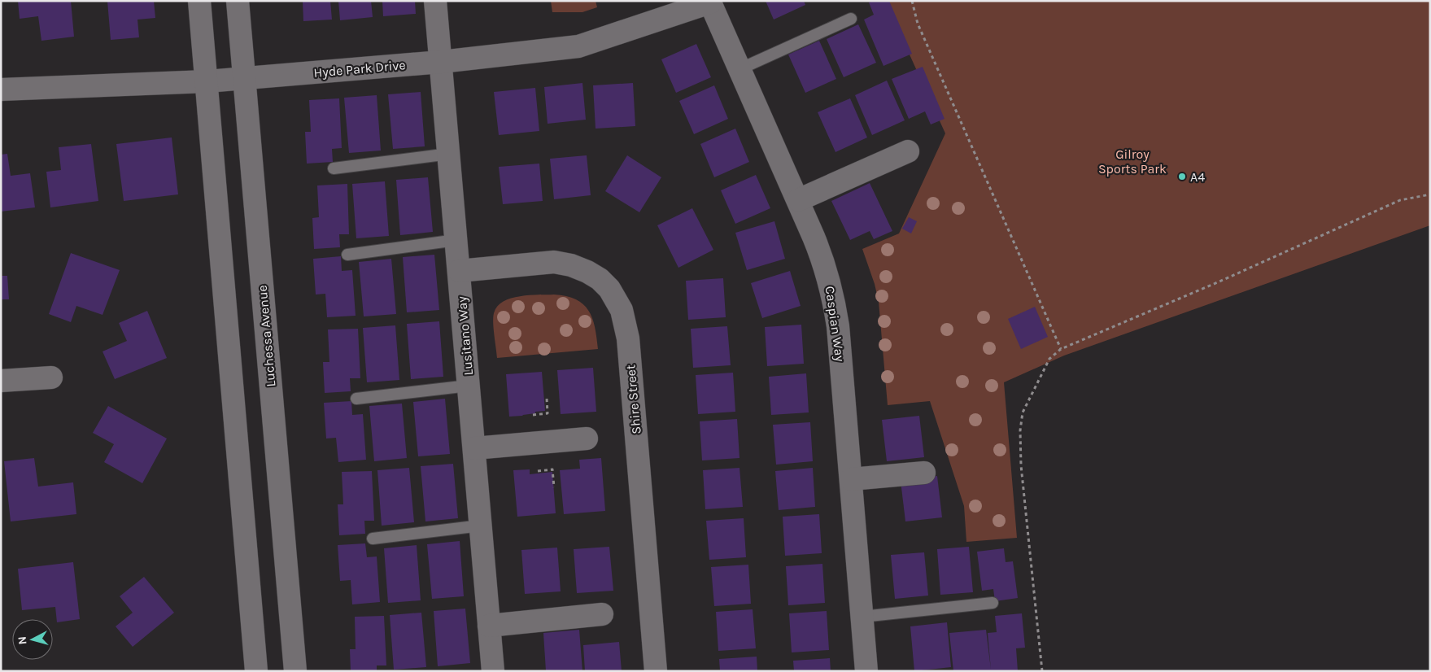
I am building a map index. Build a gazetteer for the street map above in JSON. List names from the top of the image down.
{
  "streets": {
    "street": [
      "Hyde Park Drive",
      "Caspian Way",
      "Luchessa Avenue",
      "Lusitano Way",
      "Shire Street"
    ]
  },
  "crossings": [
    ["Hyde Park Drive", "Caspian Way"],
    ["Hyde Park Drive", "Luchessa Avenue"],
    ["Hyde Park Drive", "Lusitano Way"],
    ["Lusitano Way", "Shire Street"]
  ],
  "parks": ["Gilroy Sports Park"],
  "places": ["A4"],
  "north": "left"
}
